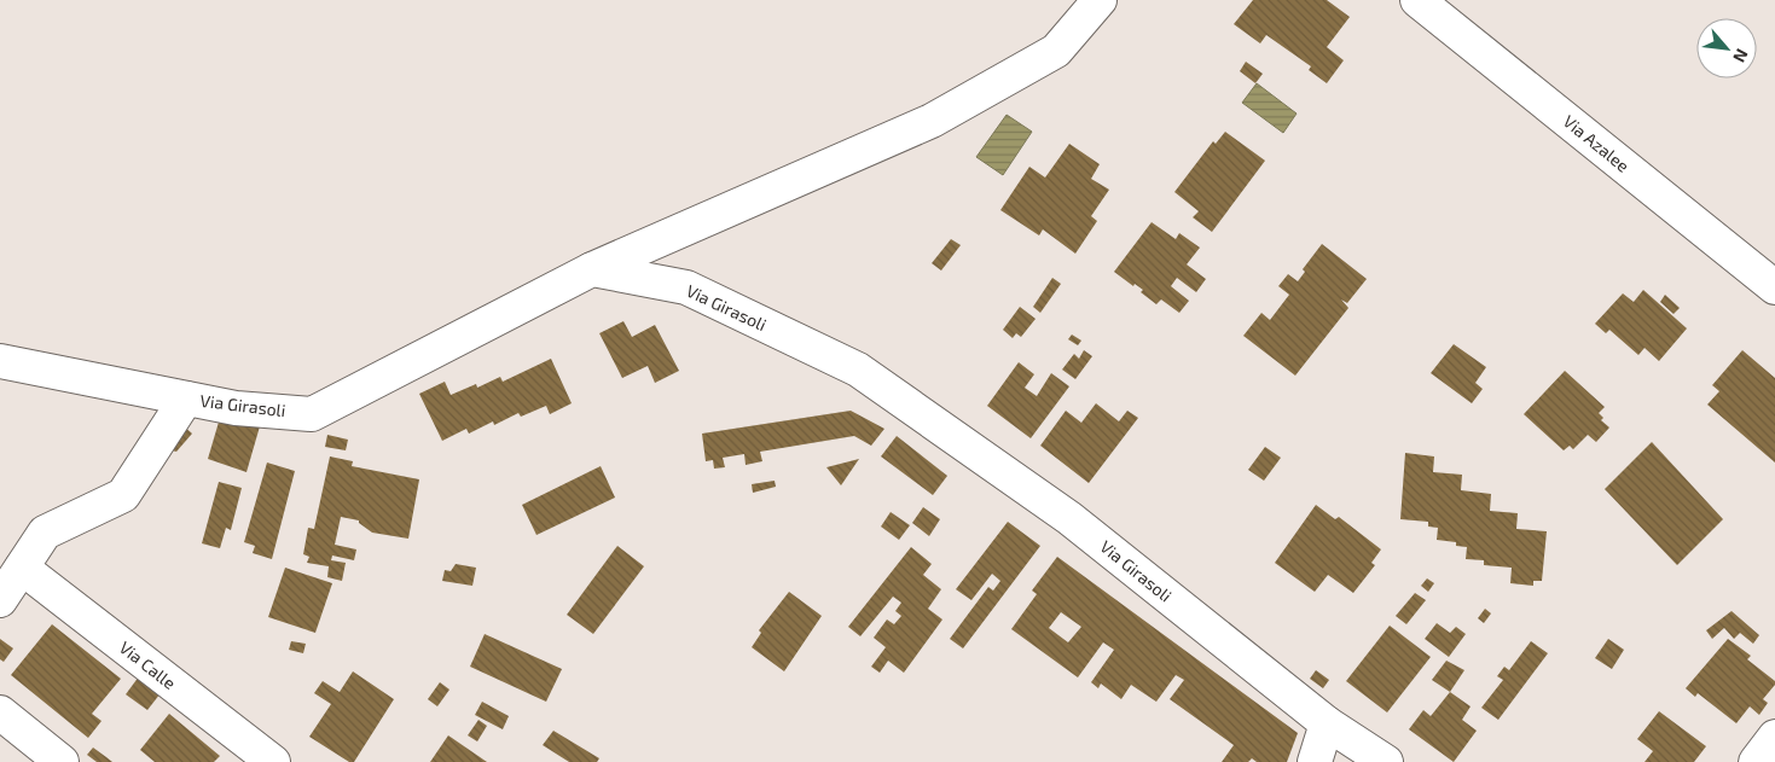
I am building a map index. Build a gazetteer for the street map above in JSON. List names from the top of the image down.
{
  "streets": {
    "street": ["Via Azalee", "Via Girasoli", "Via Calle"]
  },
  "north": "bottom right"
}
